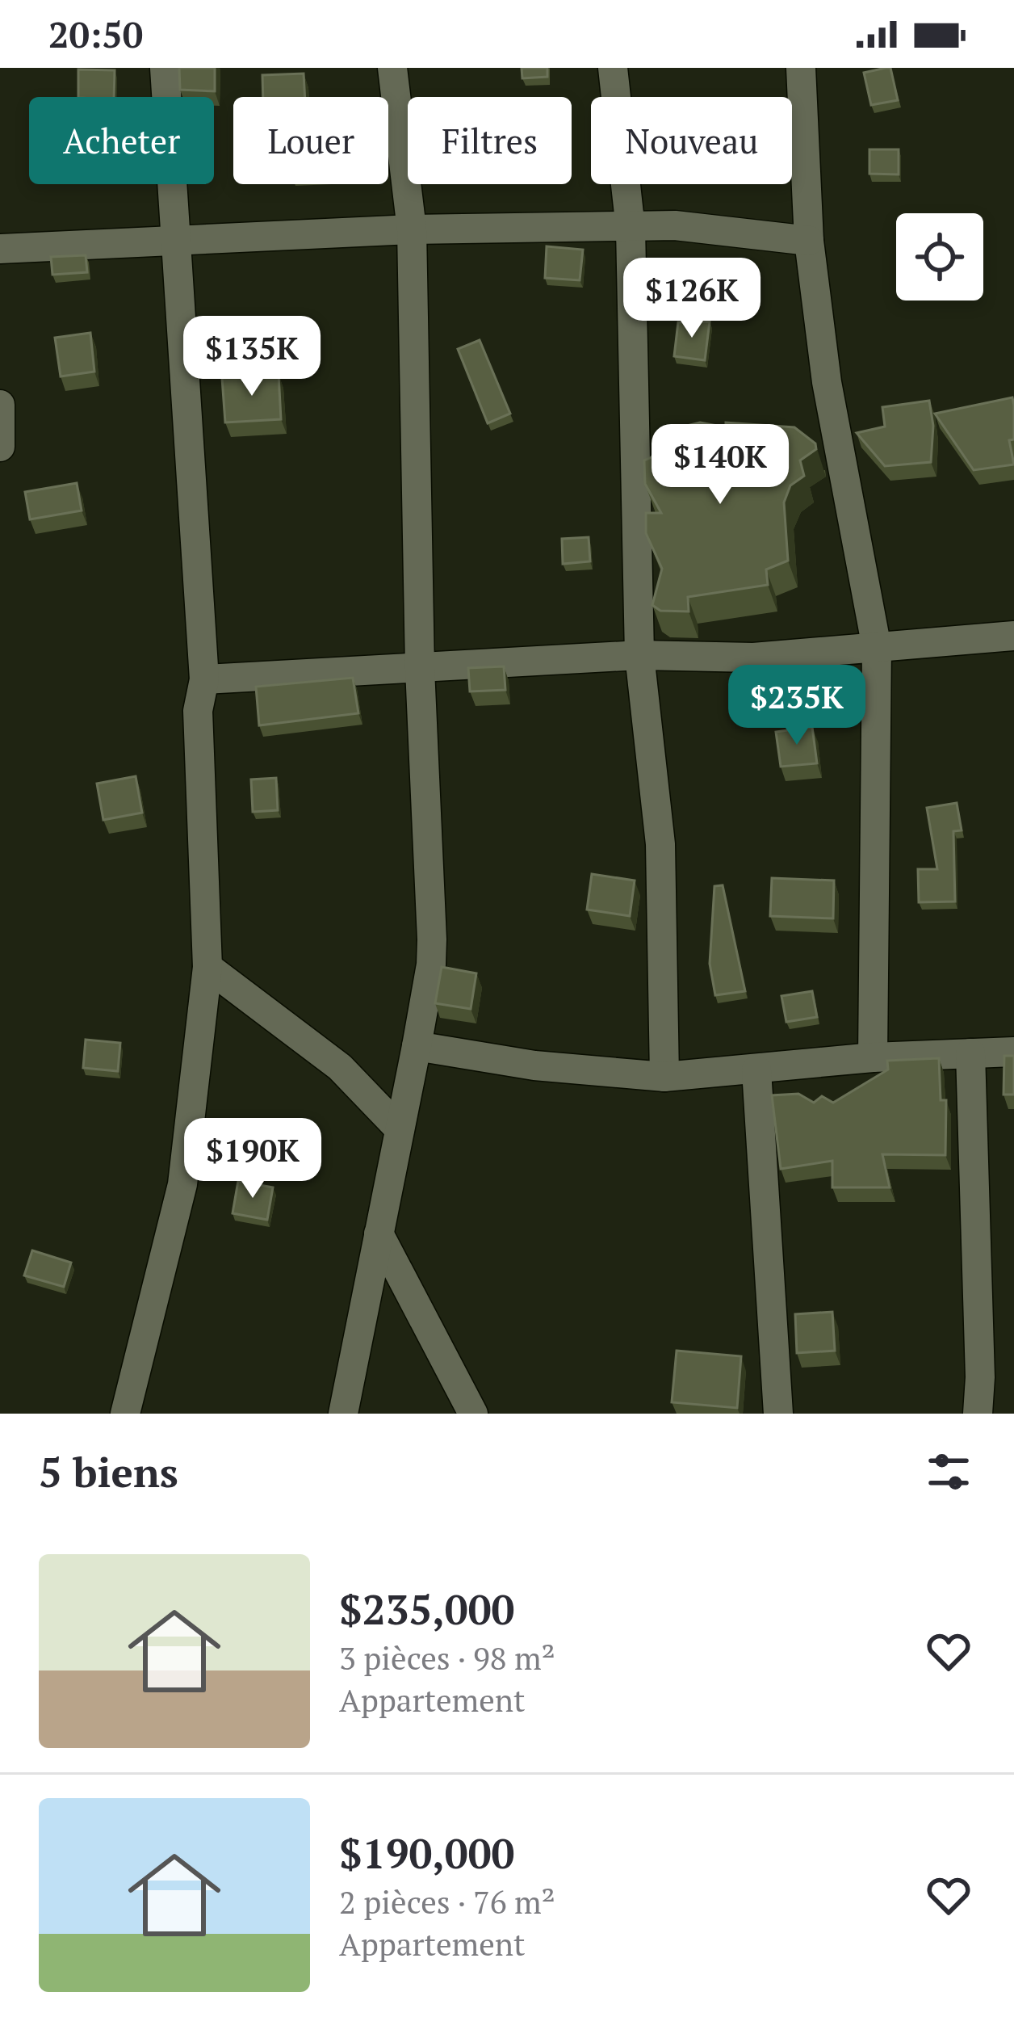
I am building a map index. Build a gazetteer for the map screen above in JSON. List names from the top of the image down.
{
  "page": {
    "status": "20:50",
    "chip": [
      "Acheter",
      "Louer",
      "Filtres",
      "Nouveau"
    ],
    "price": [
      "$126K",
      "$135K",
      "$140K",
      "$235K",
      "$190K"
    ],
    "heading": "5 biens",
    "list": [
      {
        "name": "$235,000",
        "note": "3 pièces · 98 m² · Appartement"
      },
      {
        "name": "$190,000",
        "note": "2 pièces · 76 m² · Appartement"
      }
    ]
  }
}
